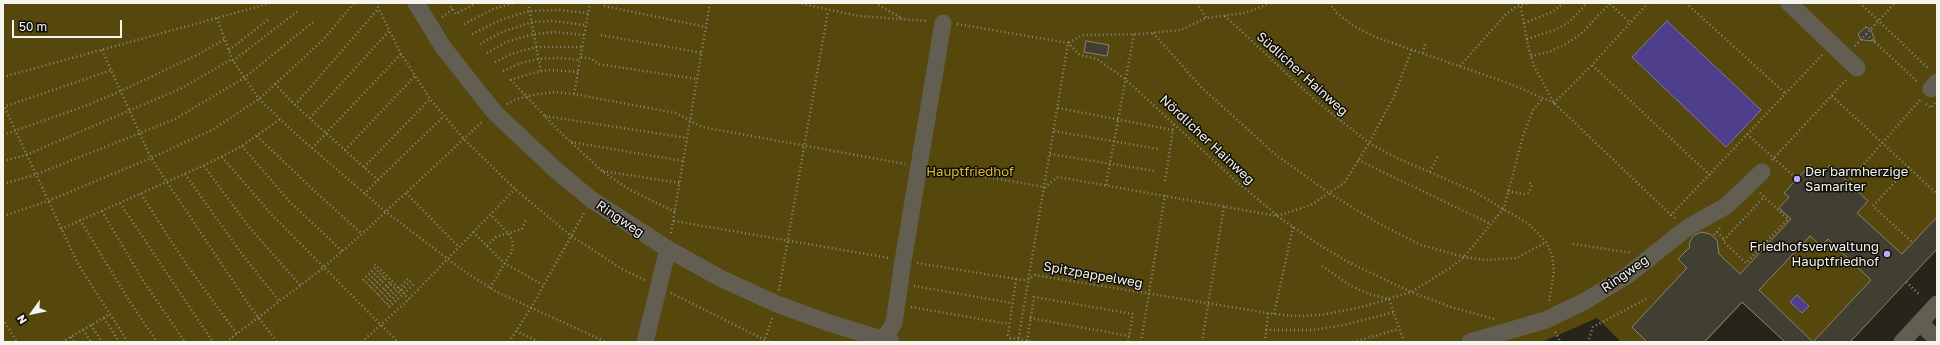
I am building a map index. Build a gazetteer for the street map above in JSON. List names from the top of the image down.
{
  "streets": {
    "street": ["Ringweg"],
    "path": ["Südlicher Hainweg", "Nördlicher Hainweg", "Spitzpappelweg"]
  },
  "crossings": [
    ["Südlicher Hainweg", "Spitzpappelweg"],
    ["Nördlicher Hainweg", "Ringweg"],
    ["Nördlicher Hainweg", "Spitzpappelweg"]
  ],
  "parks": ["Hauptfriedhof"],
  "places": ["Der barmherzige Samariter", "Friedhofsverwaltung Hauptfriedhof"],
  "scale_bar": "50 m",
  "north": "bottom left"
}
